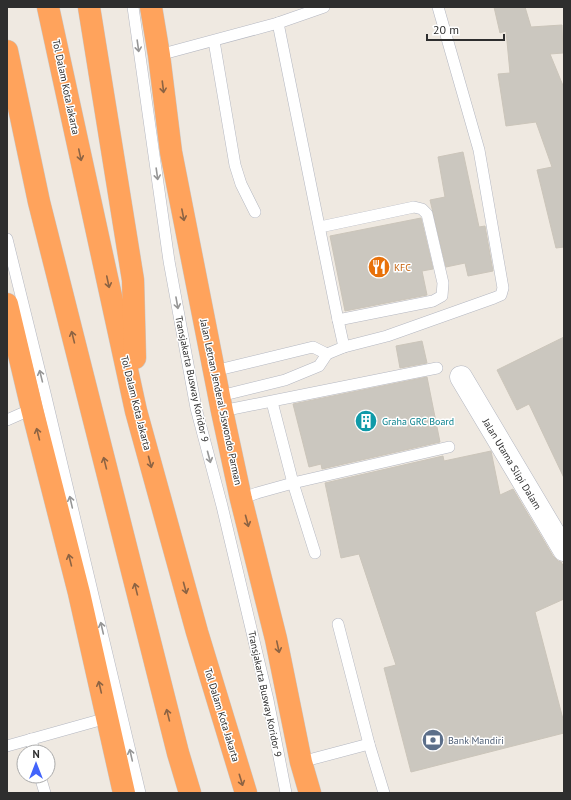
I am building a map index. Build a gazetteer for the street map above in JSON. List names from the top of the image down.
{
  "streets": {
    "highway": ["Tol Dalam Kota Jakarta", "Jalan Letnan Jenderal Siswondo Parman"],
    "street": ["Jalan Utama Slipi Dalam"],
    "lane": ["Transjakarta Busway Koridor 9"]
  },
  "places": {
    "restaurant": ["KFC"],
    "building": ["Graha GRC Board"],
    "bank": ["Bank Mandiri"]
  },
  "scale_bar": "20 m",
  "north": "top"
}
